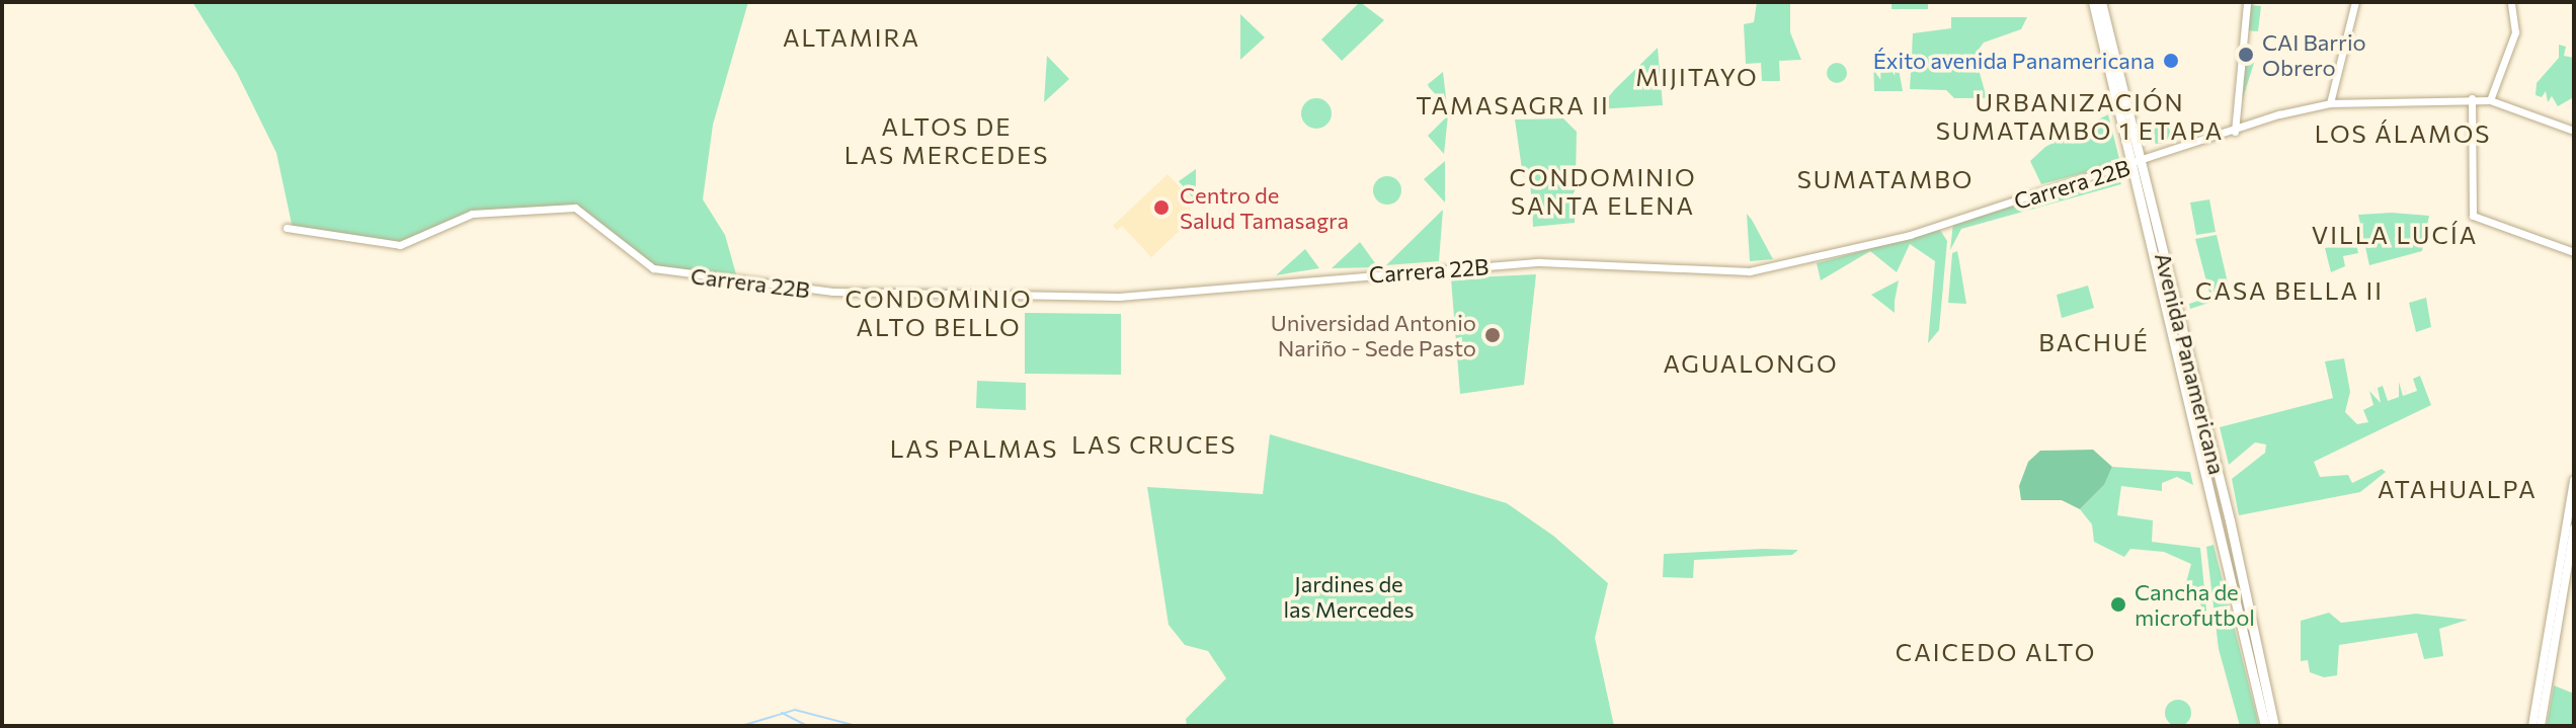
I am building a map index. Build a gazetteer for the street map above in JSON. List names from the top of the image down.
{
  "streets": {
    "main road": ["Avenida Panamericana"],
    "street": ["Carrera 22B"]
  },
  "crossings": [
    ["Carrera 22B", "Avenida Panamericana"]
  ],
  "districts": [
    "ALTAMIRA",
    "MIJITAYO",
    "URBANIZACIÓN SUMATAMBO 1 ETAPA",
    "TAMASAGRA II",
    "ALTOS DE LAS MERCEDES",
    "LOS ÁLAMOS",
    "CONDOMINIO SANTA ELENA",
    "SUMATAMBO",
    "VILLA LUCÍA",
    "CASA BELLA II",
    "CONDOMINIO ALTO BELLO",
    "BACHUÉ",
    "AGUALONGO",
    "LAS CRUCES",
    "LAS PALMAS",
    "ATAHUALPA",
    "CAICEDO ALTO"
  ],
  "parks": ["Jardines de las Mercedes"],
  "places": [
    "CAI Barrio Obrero",
    "Éxito avenida Panamericana",
    "Centro de Salud Tamasagra",
    "Universidad Antonio Nariño - Sede Pasto",
    "Cancha de microfutbol"
  ]
}
